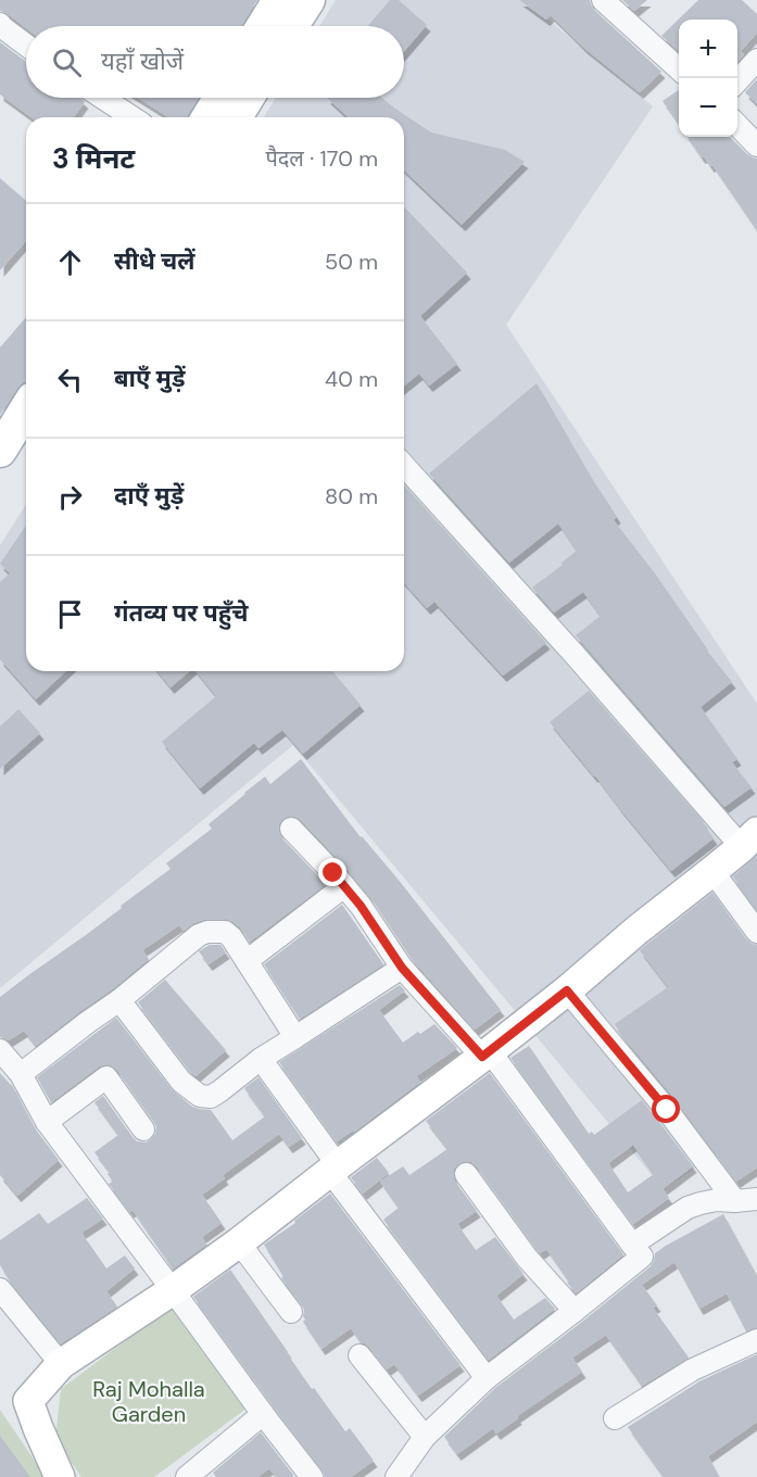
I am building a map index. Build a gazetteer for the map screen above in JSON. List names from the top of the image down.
{
  "parks": ["Raj Mohalla Garden"],
  "page": {
    "map_buttons": ["+", "−"],
    "search": "यहाँ खोजें",
    "heading": ["3 मिनट", "पैदल · 170 m"],
    "list": [
      ["सीधे चलें", "50 m"],
      ["बाएँ मुड़ें", "40 m"],
      ["दाएँ मुड़ें", "80 m"],
      "गंतव्य पर पहुँचे"
    ]
  }
}
